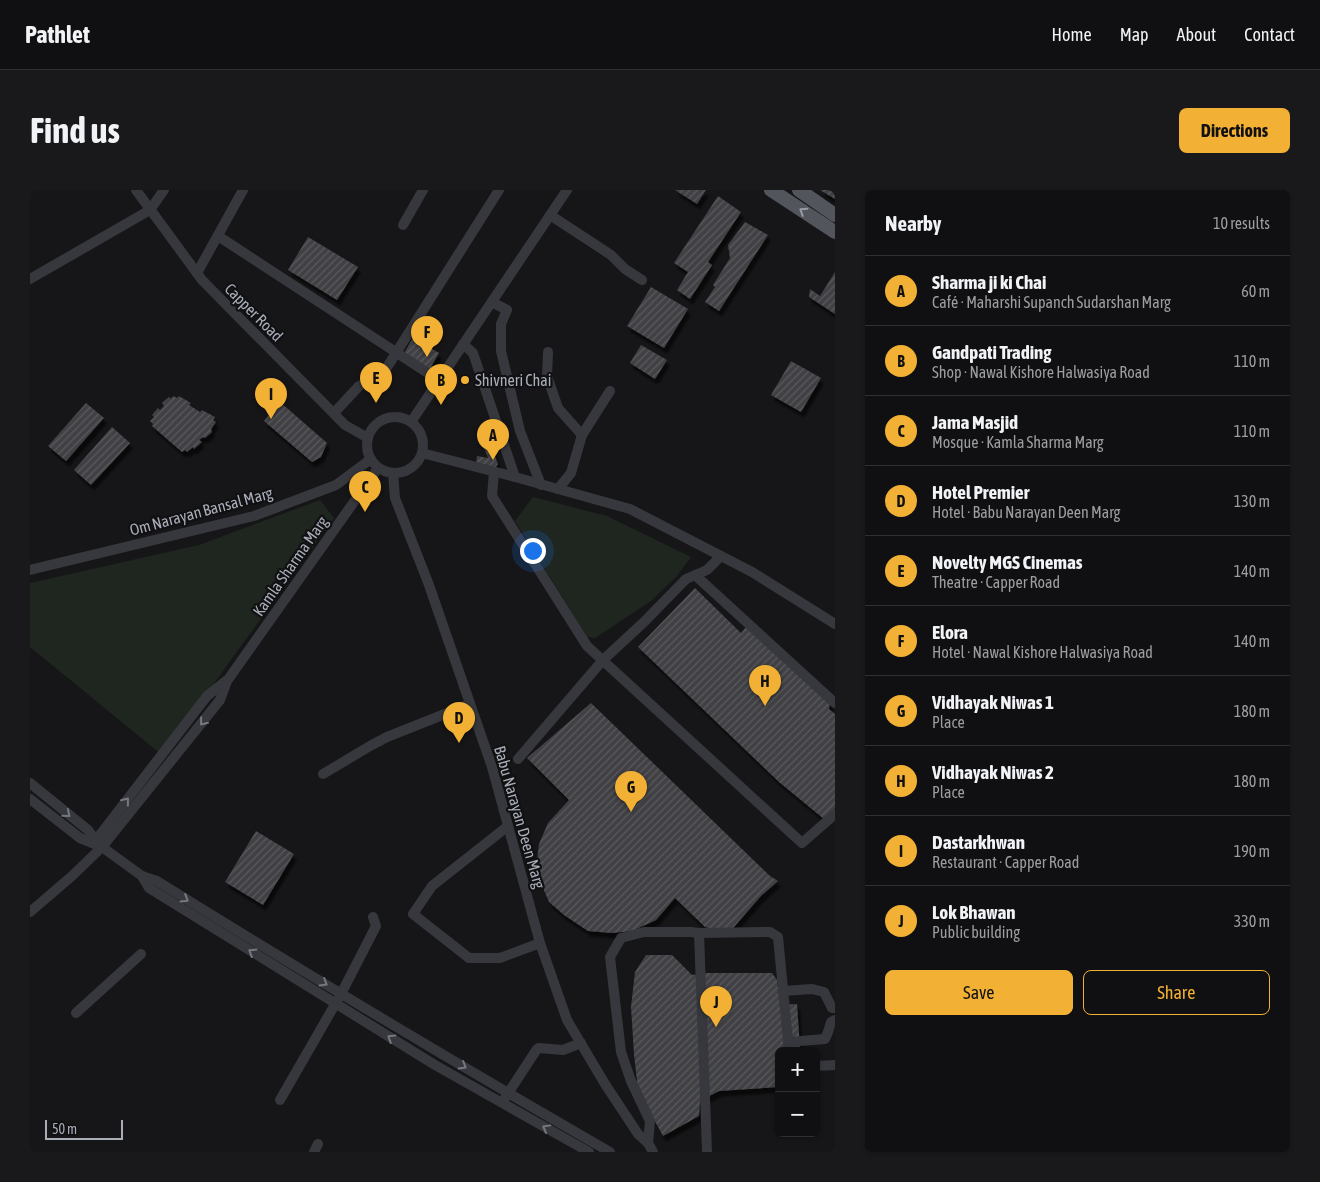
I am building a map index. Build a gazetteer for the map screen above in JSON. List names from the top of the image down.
{
  "streets": {
    "street": [
      "Capper Road",
      "Om Narayan Bansal Marg",
      "Kamla Sharma Marg",
      "Babu Narayan Deen Marg"
    ]
  },
  "crossings": [
    ["Capper Road", "Om Narayan Bansal Marg"],
    ["Capper Road", "Kamla Sharma Marg"],
    ["Capper Road", "Babu Narayan Deen Marg"],
    ["Om Narayan Bansal Marg", "Kamla Sharma Marg"],
    ["Om Narayan Bansal Marg", "Babu Narayan Deen Marg"],
    ["Kamla Sharma Marg", "Babu Narayan Deen Marg"]
  ],
  "places": ["Shivneri Chai"],
  "scale_bar": "50 m",
  "page": {
    "header": "Pathlet",
    "nav": [
      "Home",
      "Map",
      "About",
      "Contact"
    ],
    "buttons": [
      "Directions",
      ["Save", "Share"]
    ],
    "title": "Find us",
    "heading": ["Nearby", "10 results"],
    "list": [
      {
        "mark": "A",
        "name": "Sharma ji ki Chai",
        "note": "Café · Maharshi Supanch Sudarshan Marg",
        "value": "60 m"
      },
      {
        "mark": "B",
        "name": "Gandpati Trading",
        "note": "Shop · Nawal Kishore Halwasiya Road",
        "value": "110 m"
      },
      {
        "mark": "C",
        "name": "Jama Masjid",
        "note": "Mosque · Kamla Sharma Marg",
        "value": "110 m"
      },
      {
        "mark": "D",
        "name": "Hotel Premier",
        "note": "Hotel · Babu Narayan Deen Marg",
        "value": "130 m"
      },
      {
        "mark": "E",
        "name": "Novelty MGS Cinemas",
        "note": "Theatre · Capper Road",
        "value": "140 m"
      },
      {
        "mark": "F",
        "name": "Elora",
        "note": "Hotel · Nawal Kishore Halwasiya Road",
        "value": "140 m"
      },
      {
        "mark": "G",
        "name": "Vidhayak Niwas 1",
        "note": "Place",
        "value": "180 m"
      },
      {
        "mark": "H",
        "name": "Vidhayak Niwas 2",
        "note": "Place",
        "value": "180 m"
      },
      {
        "mark": "I",
        "name": "Dastarkhwan",
        "note": "Restaurant · Capper Road",
        "value": "190 m"
      },
      {
        "mark": "J",
        "name": "Lok Bhawan",
        "note": "Public building",
        "value": "330 m"
      }
    ],
    "pins": [
      "F",
      "E",
      "B",
      "I",
      "A",
      "C",
      "H",
      "D",
      "G",
      "J"
    ],
    "map_buttons": ["+", "−"],
    "scale": "50 m"
  }
}
